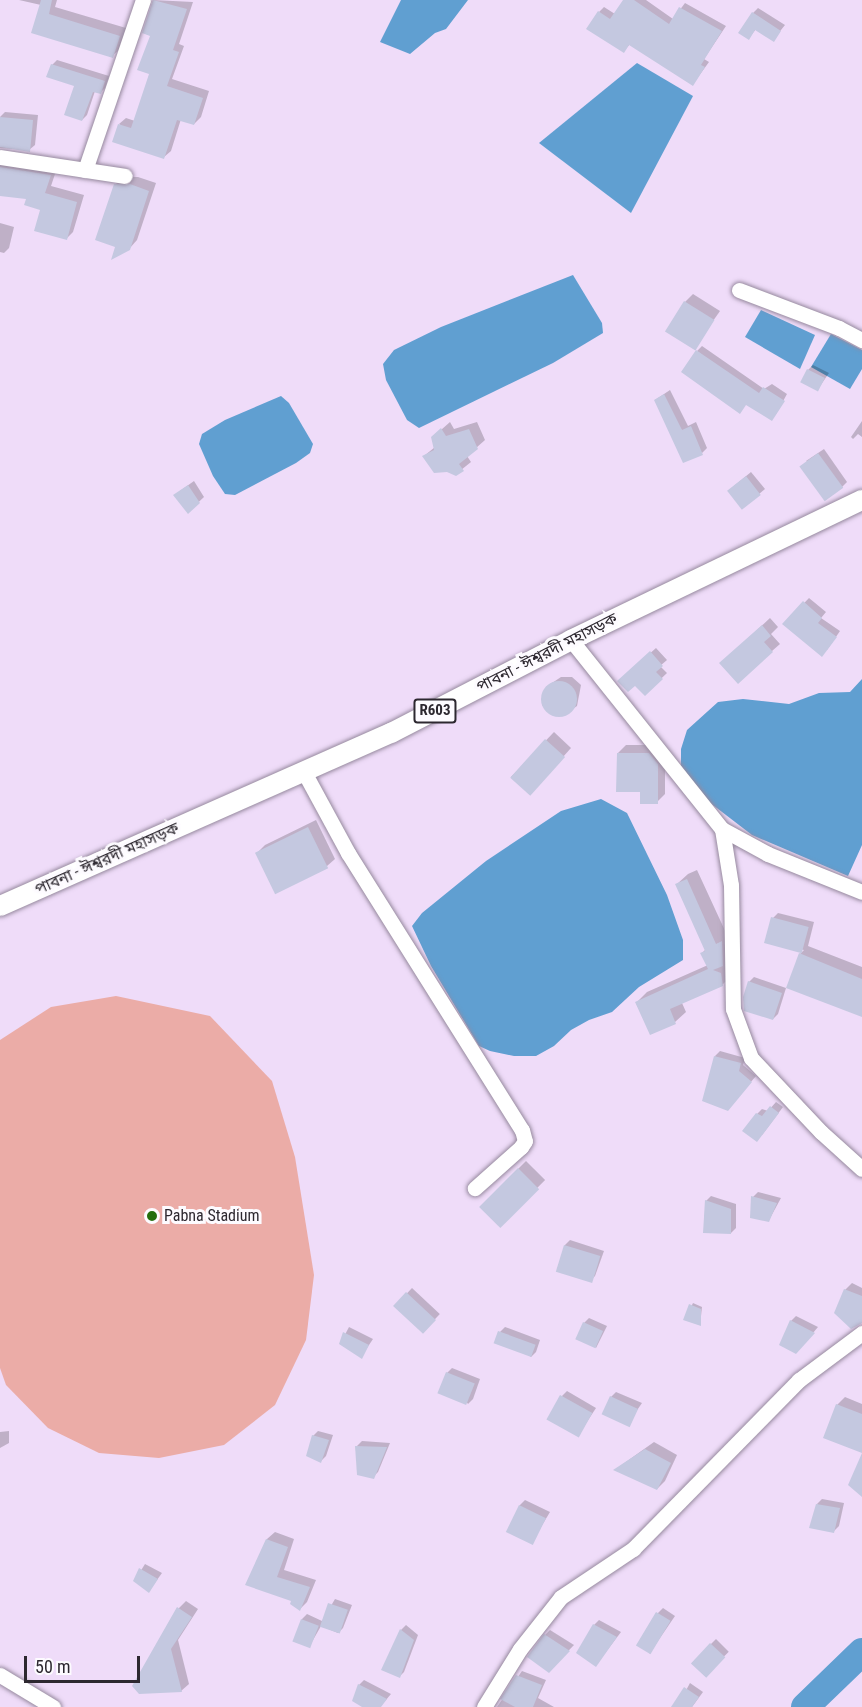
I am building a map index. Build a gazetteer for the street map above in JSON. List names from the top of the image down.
{
  "streets": {
    "main road": ["পাবনা - ঈশ্বরদী মহাসড়ক", "R603"]
  },
  "places": ["Pabna Stadium"],
  "scale_bar": "50 m"
}
